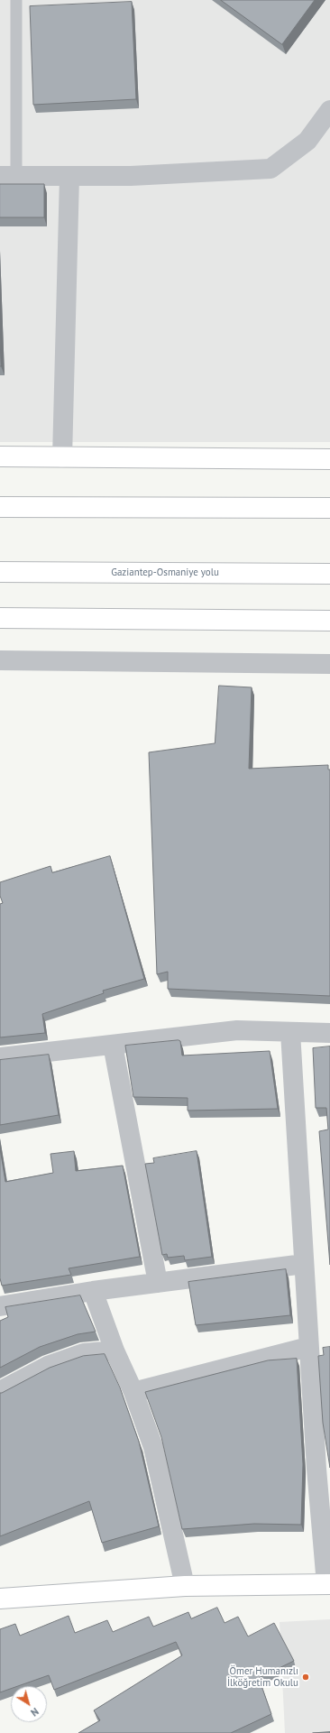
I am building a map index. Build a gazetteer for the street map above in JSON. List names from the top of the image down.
{
  "streets": {
    "main road": ["Gaziantep-Osmaniye yolu"]
  },
  "places": ["Ömer Humanızlı İlköğretim Okulu"],
  "north": "bottom right"
}
